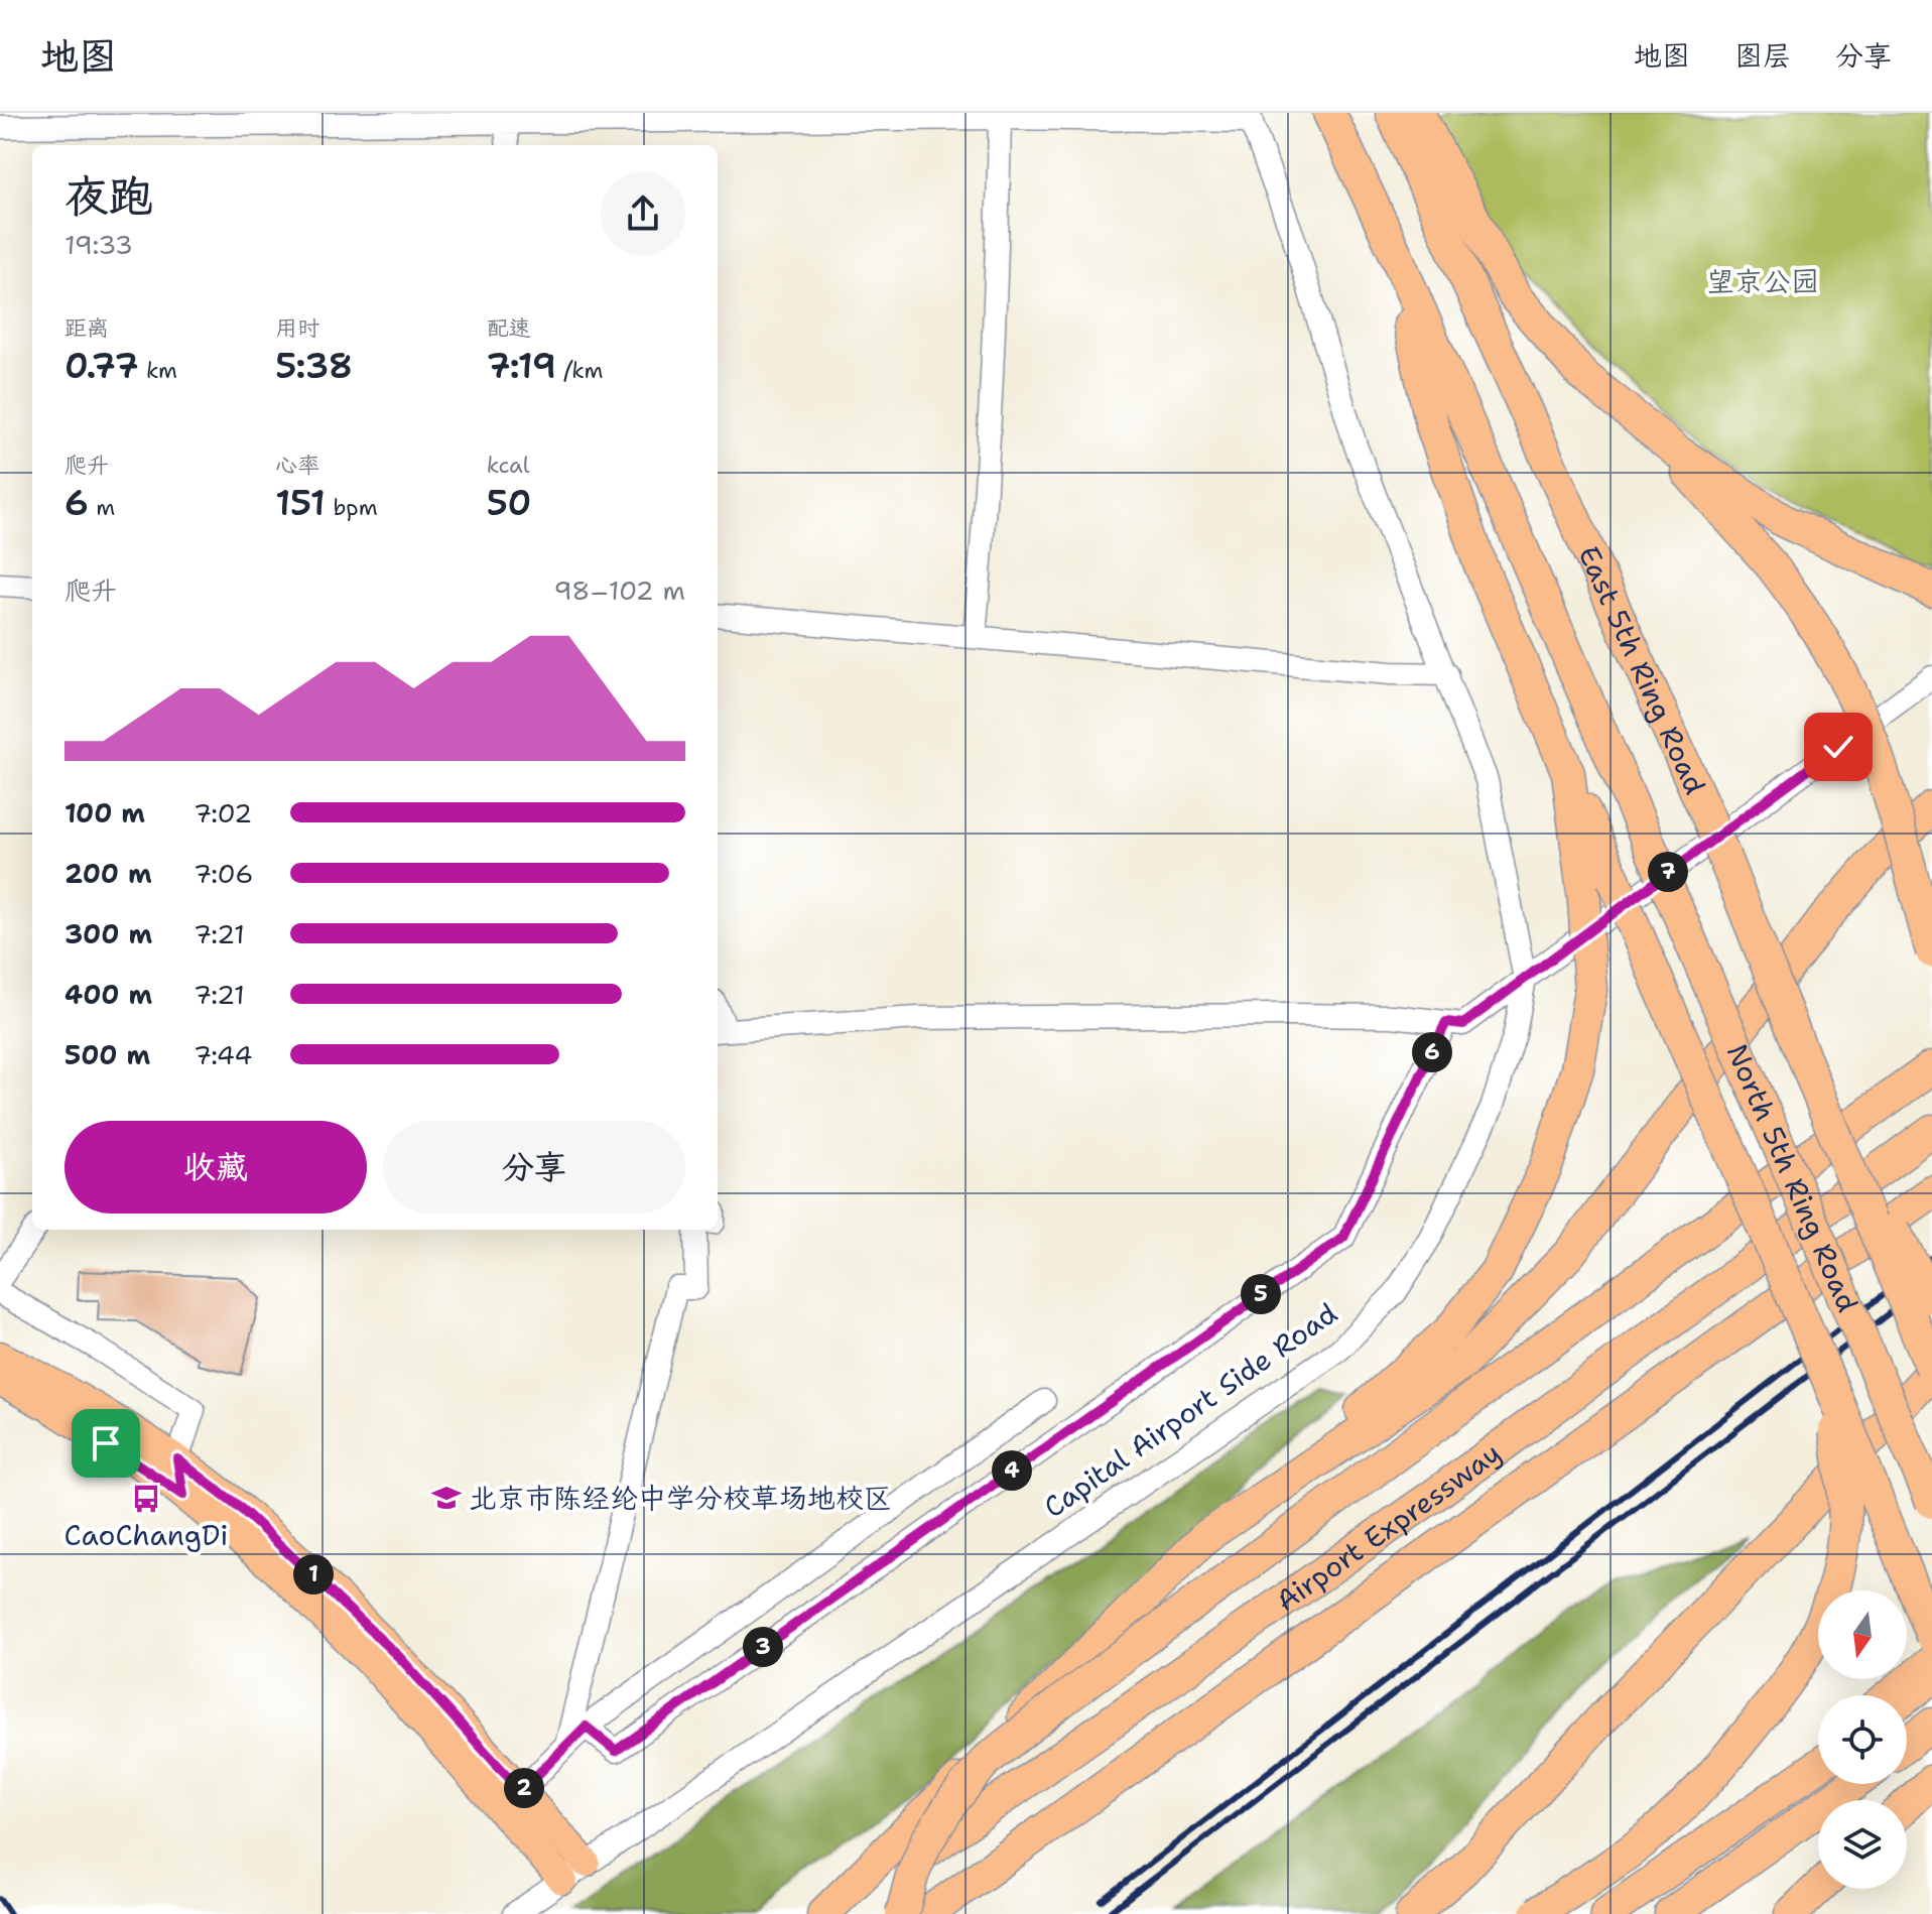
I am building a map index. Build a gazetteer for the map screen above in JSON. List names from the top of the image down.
{
  "streets": {
    "highway": ["East 5th Ring Road", "North 5th Ring Road", "Airport Expressway"],
    "street": ["Capital Airport Side Road"]
  },
  "parks": ["望京公园"],
  "places": {
    "school or university": ["北京市陈经纶中学分校草场地校区"],
    "bus stop": ["CaoChangDi"]
  },
  "north": "bottom",
  "page": {
    "header": "地图",
    "nav": ["地图", "图层", "分享"],
    "heading": ["夜跑", "19:33"],
    "stats": [
      ["距离", "0.77 km"],
      ["用时", "5:38"],
      ["配速", "7:19 /km"],
      ["爬升", "6 m"],
      ["心率", "151 bpm"],
      ["kcal", "50"]
    ],
    "chart": ["爬升", "98–102 m"],
    "list": [
      {
        "name": "100 m",
        "note": "7:02"
      },
      {
        "name": "200 m",
        "note": "7:06"
      },
      {
        "name": "300 m",
        "note": "7:21"
      },
      {
        "name": "400 m",
        "note": "7:21"
      },
      {
        "name": "500 m",
        "note": "7:44"
      }
    ],
    "pins": [
      "7",
      "6",
      "5",
      "4",
      "1",
      "3",
      "2"
    ],
    "buttons": ["收藏", "分享"]
  }
}
